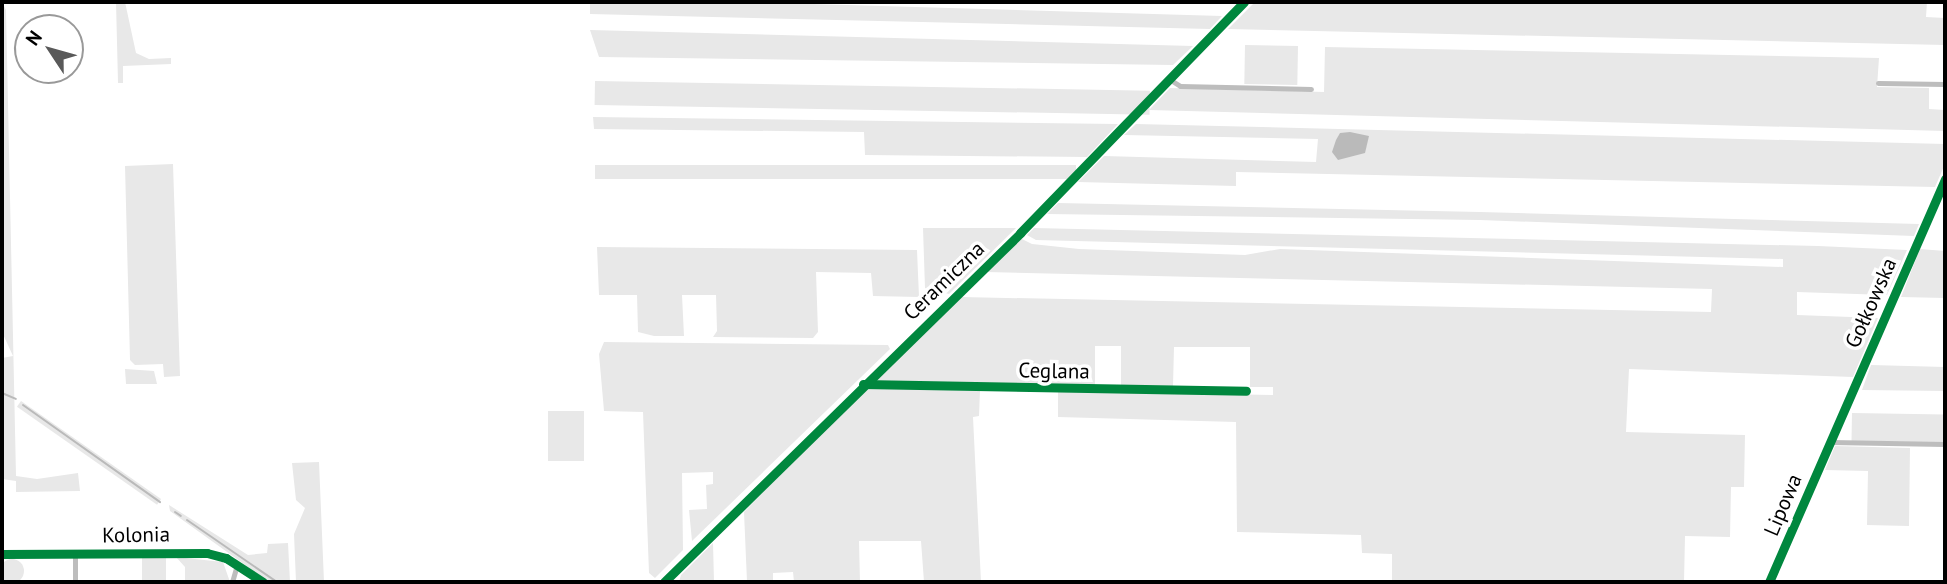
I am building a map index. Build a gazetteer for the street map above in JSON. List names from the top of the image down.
{
  "streets": {
    "street": [
      "Ceramiczna",
      "Gołkowska",
      "Ceglana",
      "Lipowa",
      "Kolonia"
    ]
  },
  "crossings": [
    ["Ceramiczna", "Ceglana"],
    ["Gołkowska", "Lipowa"]
  ],
  "north": "top left"
}
